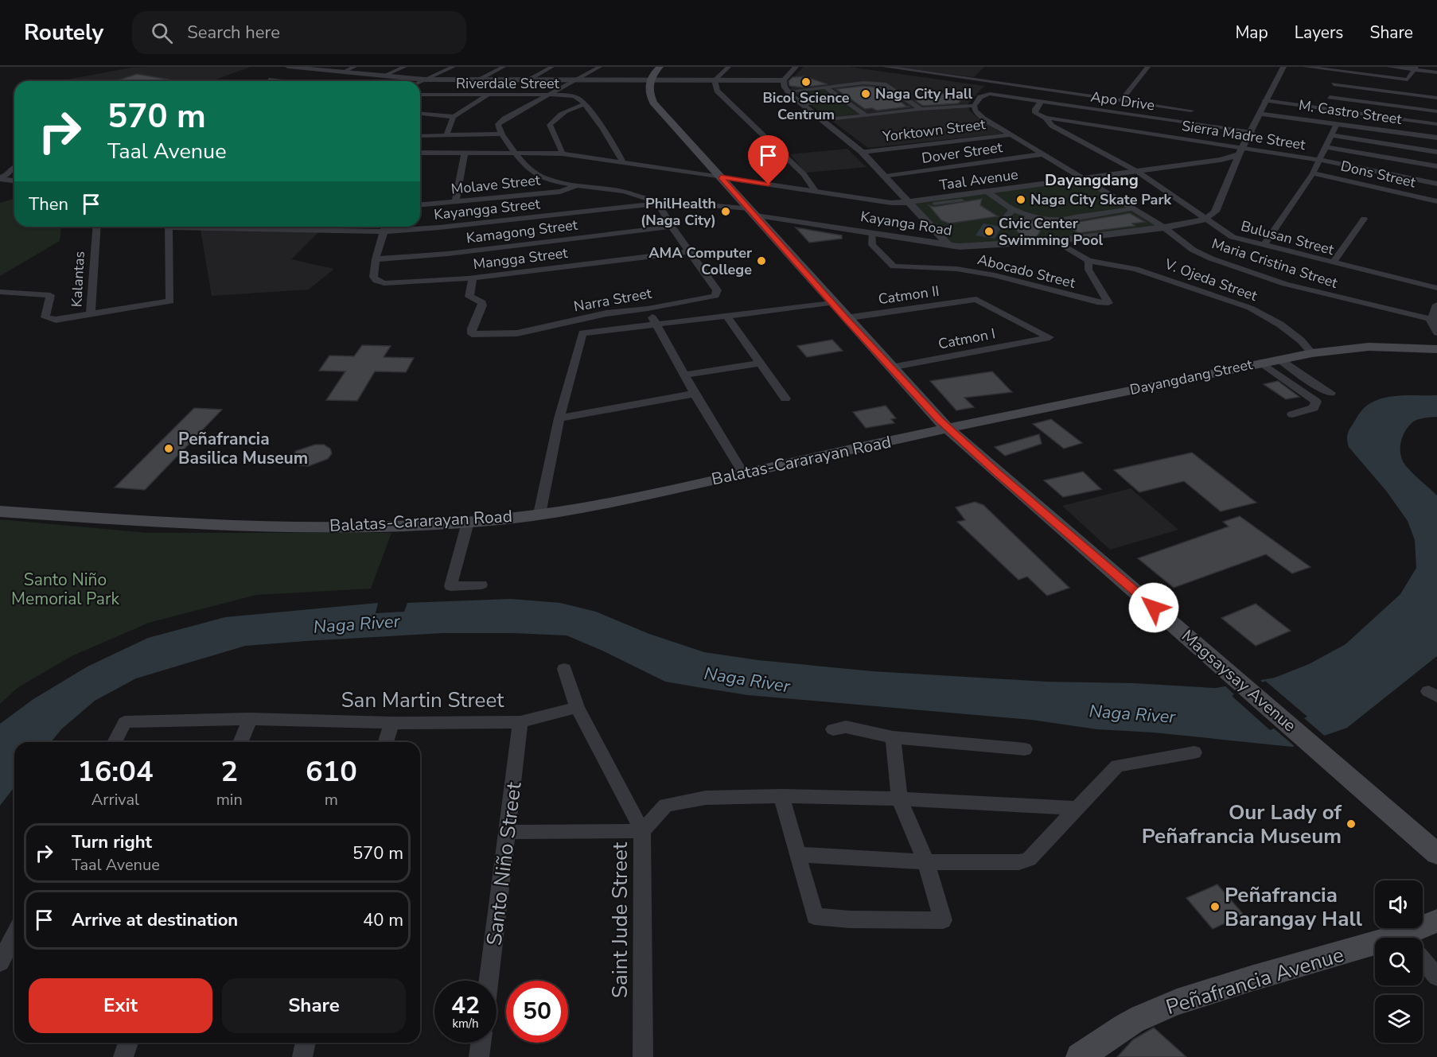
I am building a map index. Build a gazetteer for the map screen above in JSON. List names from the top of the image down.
{
  "streets": {
    "main road": [
      "Dayangdang Street",
      "Balatas-Cararayan Road",
      "Magsaysay Avenue",
      "Peñafrancia Avenue"
    ],
    "street": [
      "Riverdale Street",
      "Apo Drive",
      "M. Castro Street",
      "Yorktown Street",
      "Sierra Madre Street",
      "Dover Street",
      "Dons Street",
      "Taal Avenue",
      "Molave Street",
      "Kayangga Street",
      "Kayanga Road",
      "Kamagong Street",
      "Bulusan Street",
      "Mangga Street",
      "Maria Cristina Street",
      "Abocado Street",
      "Kalantas",
      "V. Ojeda Street",
      "Catmon II",
      "Narra Street",
      "Catmon I",
      "San Martin Street",
      "Santo Niño Street",
      "Saint Jude Street"
    ]
  },
  "crossings": [
    ["Apo Drive", "Maria Cristina Street"],
    ["Yorktown Street", "Maria Cristina Street"],
    ["Sierra Madre Street", "Taal Avenue"],
    ["Sierra Madre Street", "Bulusan Street"],
    ["Dover Street", "Maria Cristina Street"],
    ["Taal Avenue", "Bulusan Street"],
    ["Taal Avenue", "Maria Cristina Street"],
    ["Taal Avenue", "Magsaysay Avenue"],
    ["Kayangga Street", "Kayanga Road"],
    ["Kayangga Street", "Narra Street"],
    ["Kayangga Street", "Magsaysay Avenue"],
    ["Kayanga Road", "Bulusan Street"],
    ["Kayanga Road", "Maria Cristina Street"],
    ["Kayanga Road", "Abocado Street"],
    ["Kayanga Road", "Magsaysay Avenue"],
    ["Kamagong Street", "Mangga Street"],
    ["Kamagong Street", "Narra Street"],
    ["Mangga Street", "Narra Street"],
    ["Abocado Street", "V. Ojeda Street"],
    ["V. Ojeda Street", "Dayangdang Street"],
    ["Catmon II", "Catmon I"],
    ["Catmon II", "Magsaysay Avenue"],
    ["Catmon I", "Magsaysay Avenue"],
    ["Dayangdang Street", "Balatas-Cararayan Road"],
    ["Dayangdang Street", "Magsaysay Avenue"],
    ["Balatas-Cararayan Road", "Magsaysay Avenue"],
    ["San Martin Street", "Santo Niño Street"],
    ["Santo Niño Street", "Saint Jude Street"]
  ],
  "districts": ["Dayangdang"],
  "water": ["Naga River"],
  "parks": ["Santo Niño Memorial Park"],
  "places": [
    "Bicol Science Centrum",
    "Naga City Hall",
    "Naga City Skate Park",
    "PhilHealth (Naga City)",
    "Civic Center Swimming Pool",
    "AMA Computer College",
    "Peñafrancia Basilica Museum",
    "Our Lady of Peñafrancia Museum",
    "Peñafrancia Barangay Hall"
  ],
  "page": {
    "header": "Routely",
    "search": "Search here",
    "nav": ["Map", "Layers", "Share"],
    "turn": ["570 m", "Taal Avenue"],
    "then": "Then",
    "eta": [
      "16:04",
      "Arrival",
      "2",
      "min",
      "610",
      "m"
    ],
    "list": [
      {
        "name": "Turn right",
        "note": "Taal Avenue",
        "value": "570 m"
      },
      {
        "name": "Arrive at destination",
        "value": "40 m"
      }
    ],
    "buttons": ["Exit", "Share"],
    "speed": "42 km/h",
    "limit": "50"
  }
}
